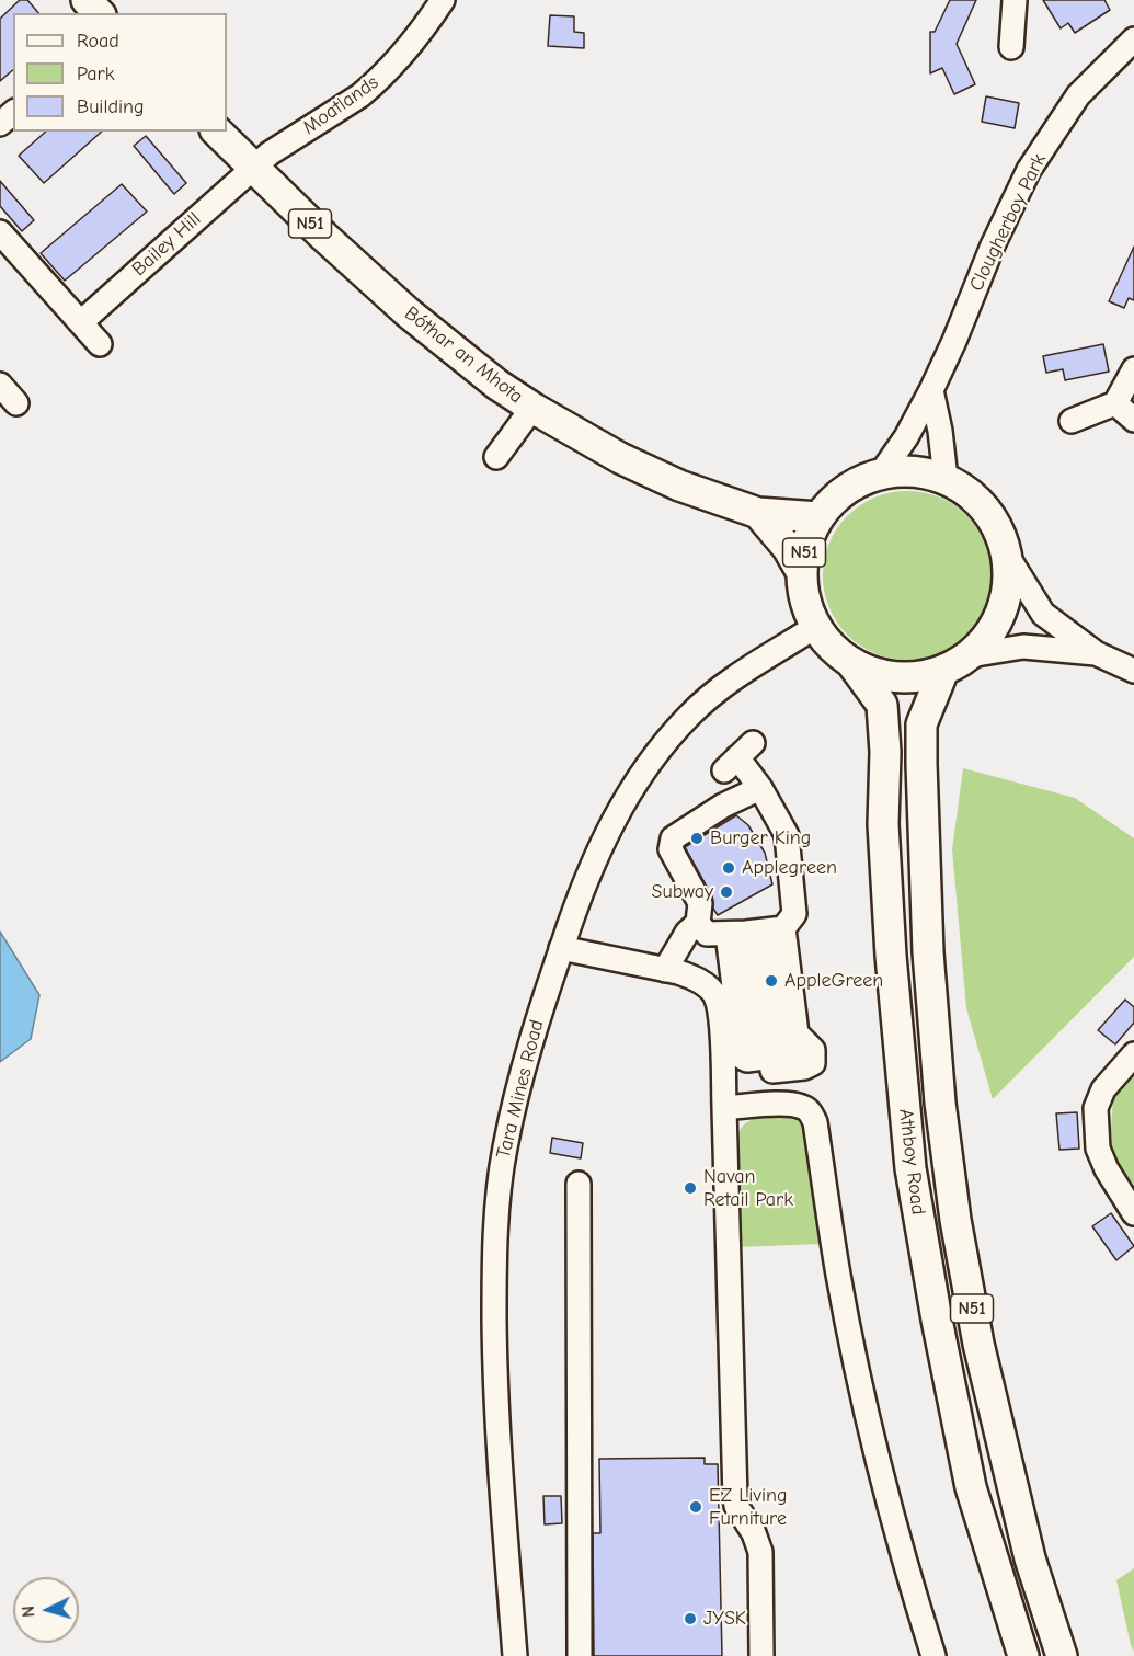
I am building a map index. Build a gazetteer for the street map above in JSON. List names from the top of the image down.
{
  "streets": {
    "main road": ["N51", "Bóthar an Mhota", "Athboy Road"],
    "street": [
      "Moatlands",
      "Clougherboy Park",
      "Bailey Hill",
      "Tara Mines Road"
    ]
  },
  "crossings": [
    ["Moatlands", "Bailey Hill"],
    ["Moatlands", "Bóthar an Mhota"],
    ["Clougherboy Park", "N51"],
    ["Clougherboy Park", "Bóthar an Mhota"],
    ["Clougherboy Park", "Tara Mines Road"],
    ["Clougherboy Park", "Athboy Road"],
    ["N51", "Bóthar an Mhota"],
    ["N51", "Tara Mines Road"],
    ["N51", "Athboy Road"],
    ["Bailey Hill", "Bóthar an Mhota"],
    ["Bóthar an Mhota", "Tara Mines Road"],
    ["Bóthar an Mhota", "Athboy Road"],
    ["Tara Mines Road", "Athboy Road"]
  ],
  "places": [
    "Burger King",
    "Applegreen",
    "Subway",
    "AppleGreen",
    "Navan Retail Park",
    "EZ Living Furniture",
    "JYSK"
  ],
  "legend": ["Road", "Park", "Building"],
  "north": "left"
}
